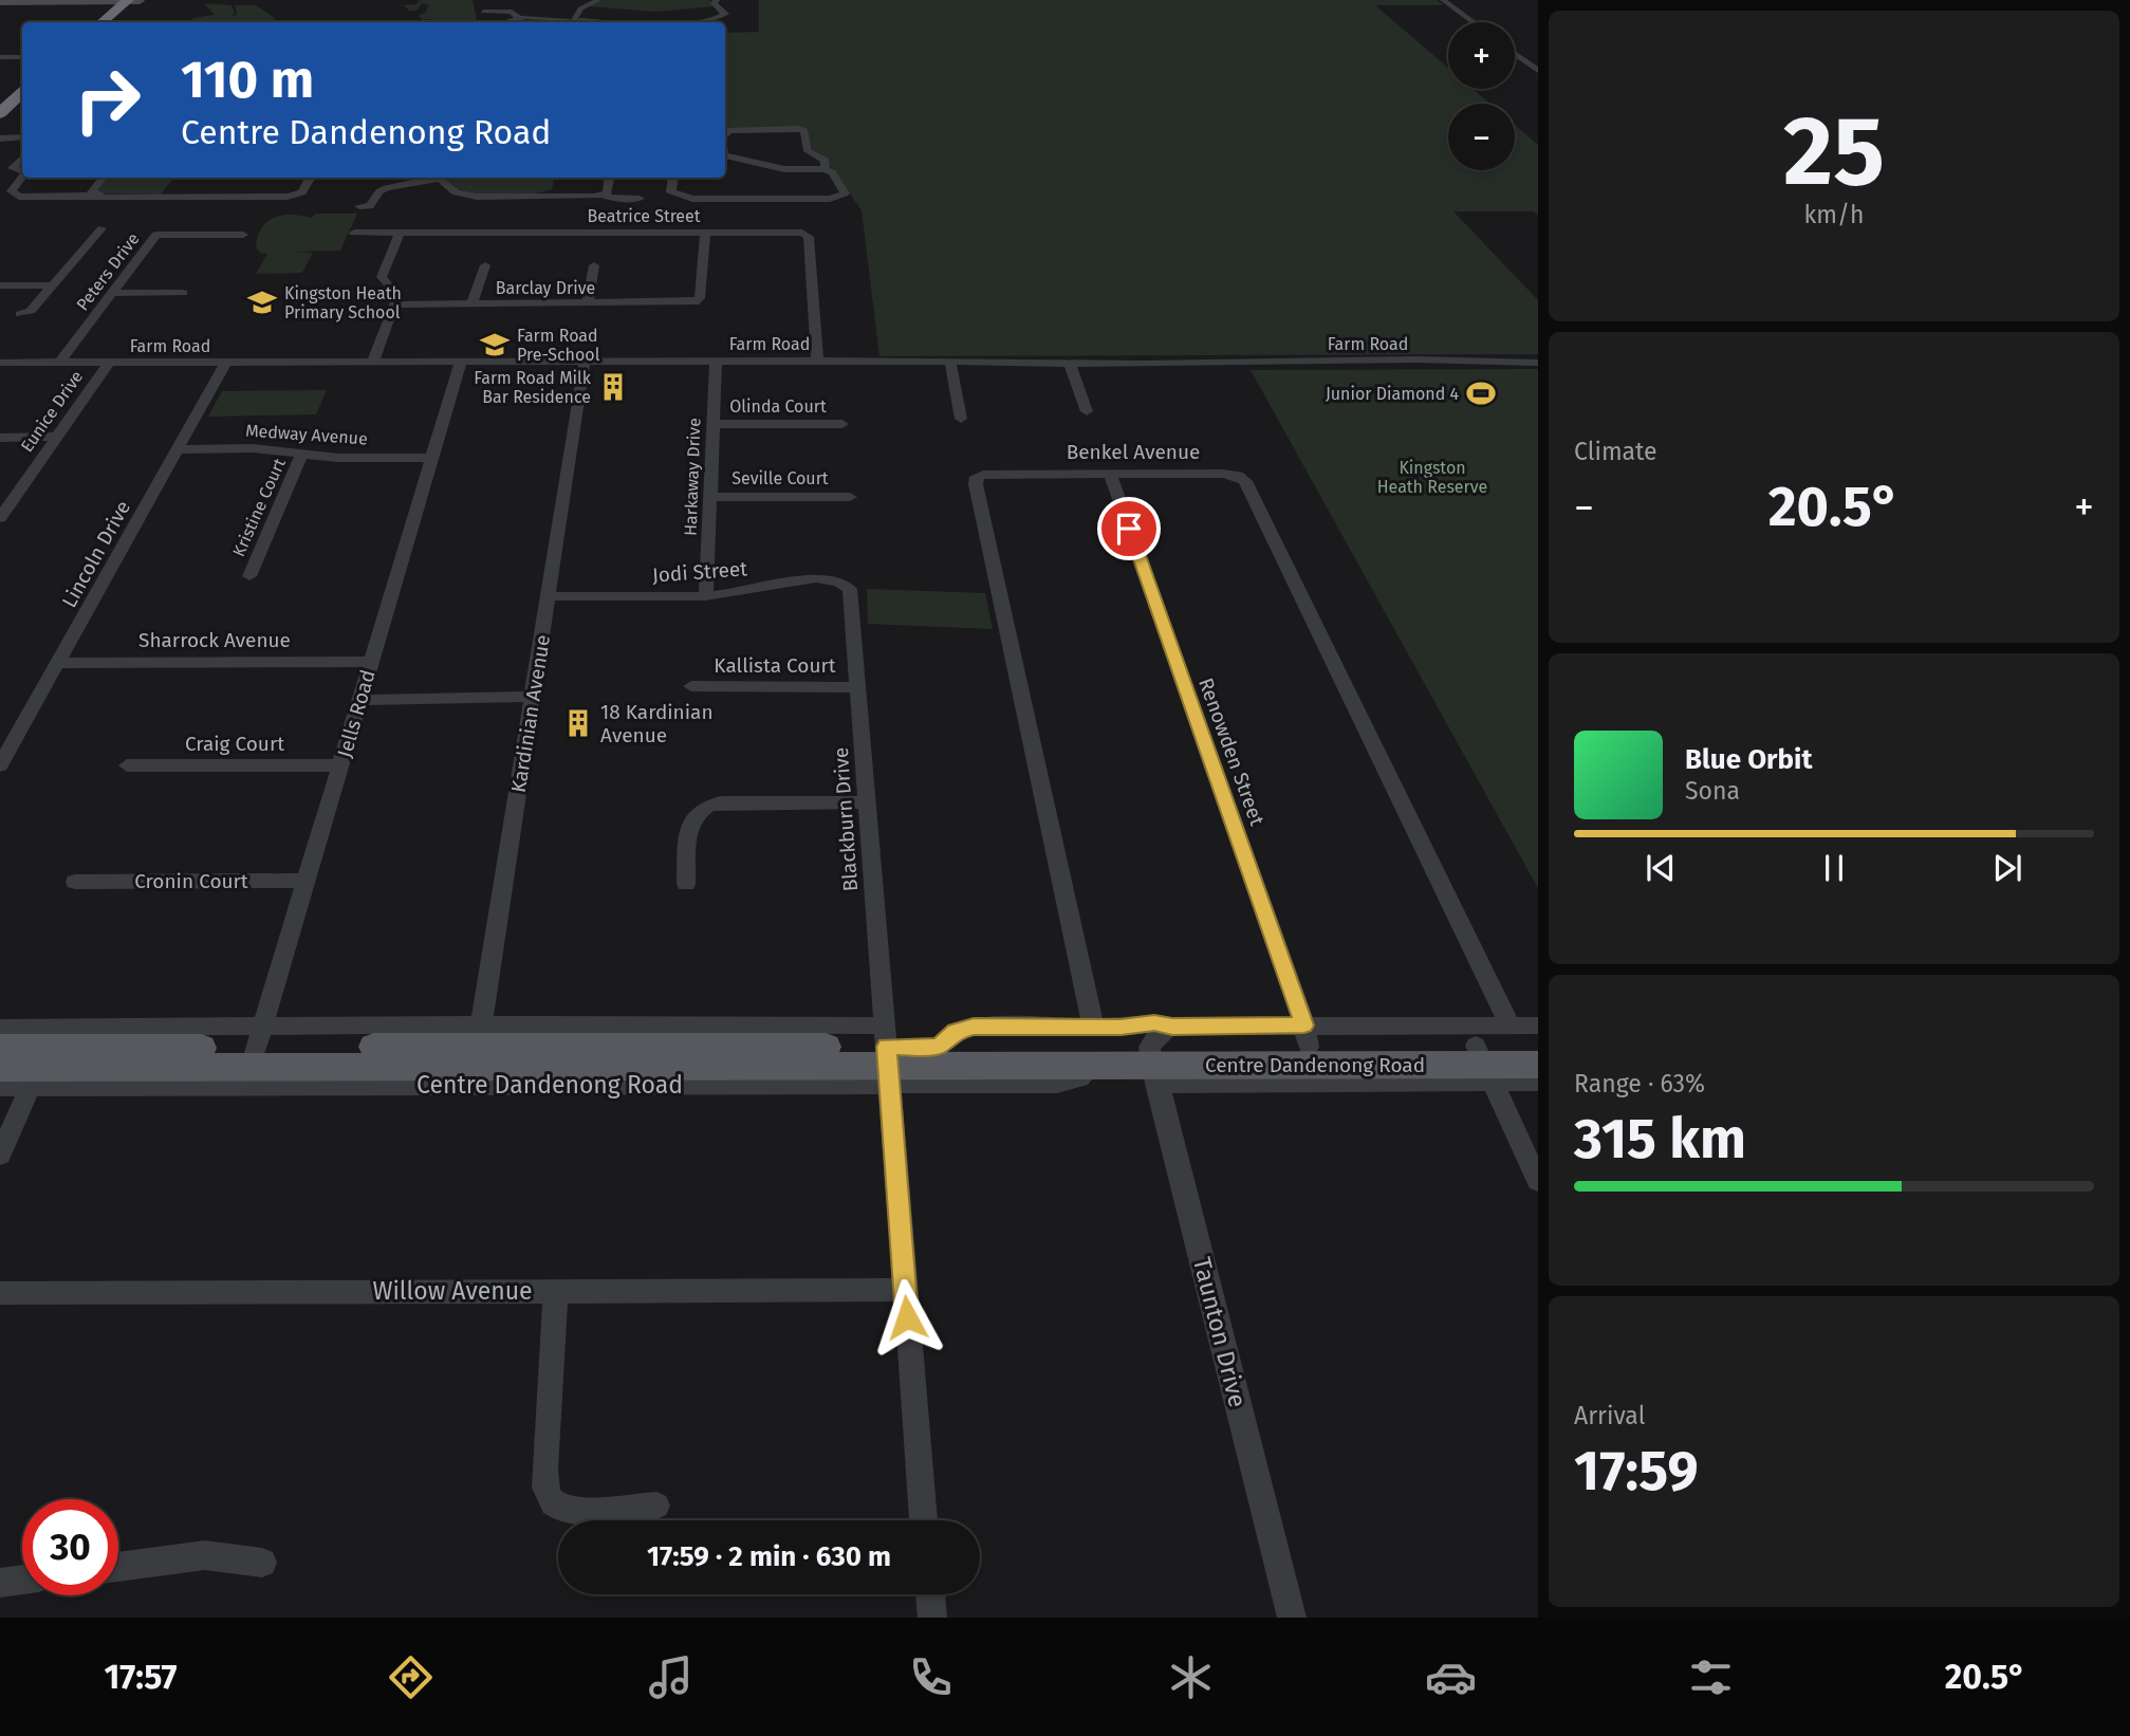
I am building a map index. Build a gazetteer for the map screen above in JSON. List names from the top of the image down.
{
  "streets": {
    "main road": ["Centre Dandenong Road"],
    "street": [
      "Beatrice Street",
      "Peters Drive",
      "Barclay Drive",
      "Farm Road",
      "Olinda Court",
      "Eunice Drive",
      "Medway Avenue",
      "Benkel Avenue",
      "Harkaway Drive",
      "Seville Court",
      "Kristine Court",
      "Lincoln Drive",
      "Jodi Street",
      "Sharrock Avenue",
      "Kallista Court",
      "Jells Road",
      "Kardinian Avenue",
      "Craig Court",
      "Renowden Street",
      "Blackburn Drive",
      "Cronin Court",
      "Willow Avenue",
      "Taunton Drive"
    ]
  },
  "crossings": [
    ["Beatrice Street", "Barclay Drive"],
    ["Beatrice Street", "Farm Road"],
    ["Peters Drive", "Farm Road"],
    ["Farm Road", "Eunice Drive"],
    ["Farm Road", "Harkaway Drive"],
    ["Farm Road", "Lincoln Drive"],
    ["Farm Road", "Jells Road"],
    ["Farm Road", "Kardinian Avenue"],
    ["Olinda Court", "Harkaway Drive"],
    ["Medway Avenue", "Kristine Court"],
    ["Medway Avenue", "Lincoln Drive"],
    ["Medway Avenue", "Jells Road"],
    ["Benkel Avenue", "Renowden Street"],
    ["Benkel Avenue", "Centre Dandenong Road"],
    ["Harkaway Drive", "Seville Court"],
    ["Harkaway Drive", "Jodi Street"],
    ["Lincoln Drive", "Sharrock Avenue"],
    ["Jodi Street", "Kardinian Avenue"],
    ["Jodi Street", "Blackburn Drive"],
    ["Sharrock Avenue", "Jells Road"],
    ["Kallista Court", "Blackburn Drive"],
    ["Jells Road", "Craig Court"],
    ["Jells Road", "Cronin Court"],
    ["Jells Road", "Centre Dandenong Road"],
    ["Kardinian Avenue", "Centre Dandenong Road"],
    ["Renowden Street", "Centre Dandenong Road"],
    ["Blackburn Drive", "Centre Dandenong Road"],
    ["Blackburn Drive", "Willow Avenue"],
    ["Centre Dandenong Road", "Taunton Drive"]
  ],
  "parks": ["Kingston Heath Reserve"],
  "places": {
    "school or university": ["Kingston Heath Primary School", "Farm Road Pre-School"],
    "building": ["Farm Road Milk Bar Residence", "18 Kardinian Avenue"],
    "sports": ["Junior Diamond 4"]
  },
  "page": {
    "tile": [
      ["25", "km/h"],
      "Climate",
      ["Range · 63%", "315 km"],
      ["Arrival", "17:59"]
    ],
    "map_buttons": ["+", "−"],
    "turn": ["110 m", "Centre Dandenong Road"],
    "heat": ["−", "20.5°", "+"],
    "song": ["Blue Orbit", "Sona"],
    "limit": "30",
    "trip": "17:59 · 2 min · 630 m",
    "tabs": ["17:57", "20.5°"]
  }
}
